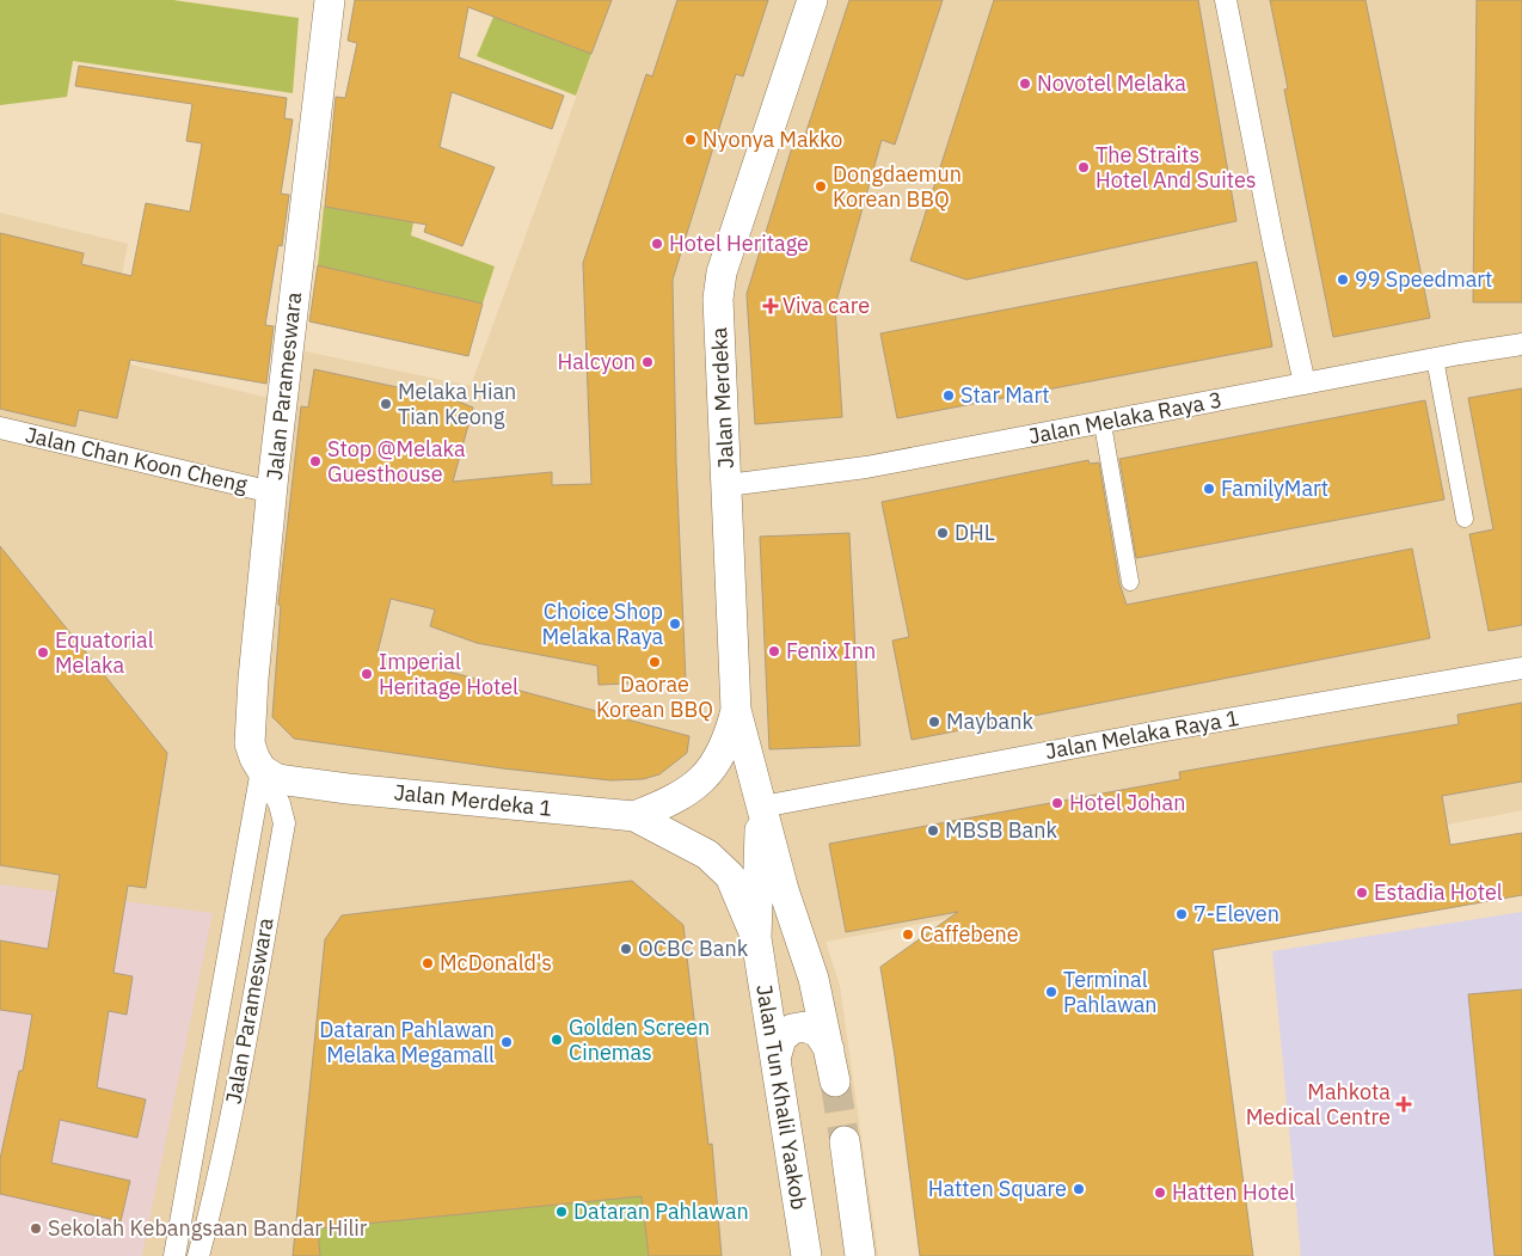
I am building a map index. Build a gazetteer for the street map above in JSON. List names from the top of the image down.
{
  "streets": {
    "main road": [
      "Jalan Parameswara",
      "Jalan Merdeka",
      "Jalan Merdeka 1",
      "Jalan Tun Khalil Yaakob"
    ],
    "street": ["Jalan Melaka Raya 3", "Jalan Chan Koon Cheng", "Jalan Melaka Raya 1"]
  },
  "crossings": [
    ["Jalan Parameswara", "Jalan Chan Koon Cheng"],
    ["Jalan Parameswara", "Jalan Merdeka 1"],
    ["Jalan Merdeka", "Jalan Melaka Raya 3"],
    ["Jalan Merdeka", "Jalan Melaka Raya 1"],
    ["Jalan Merdeka", "Jalan Merdeka 1"],
    ["Jalan Merdeka 1", "Jalan Tun Khalil Yaakob"]
  ],
  "places": {
    "other": [
      "Novotel Melaka",
      "Nyonya Makko",
      "The Straits Hotel And Suites",
      "Dongdaemun Korean BBQ",
      "Hotel Heritage",
      "99 Speedmart",
      "Halcyon",
      "Star Mart",
      "Melaka Hian Tian Keong",
      "Stop @Melaka Guesthouse",
      "FamilyMart",
      "DHL",
      "Choice Shop Melaka Raya",
      "Fenix Inn",
      "Equatorial Melaka",
      "Daorae Korean BBQ",
      "Imperial Heritage Hotel",
      "Maybank",
      "Hotel Johan",
      "MBSB Bank",
      "Estadia Hotel",
      "7-Eleven",
      "Caffebene",
      "OCBC Bank",
      "McDonald's",
      "Terminal Pahlawan",
      "Golden Screen Cinemas",
      "Dataran Pahlawan Melaka Megamall",
      "Hatten Square",
      "Hatten Hotel",
      "Dataran Pahlawan",
      "Sekolah Kebangsaan Bandar Hilir"
    ],
    "health": ["Viva care", "Mahkota Medical Centre"]
  }
}
